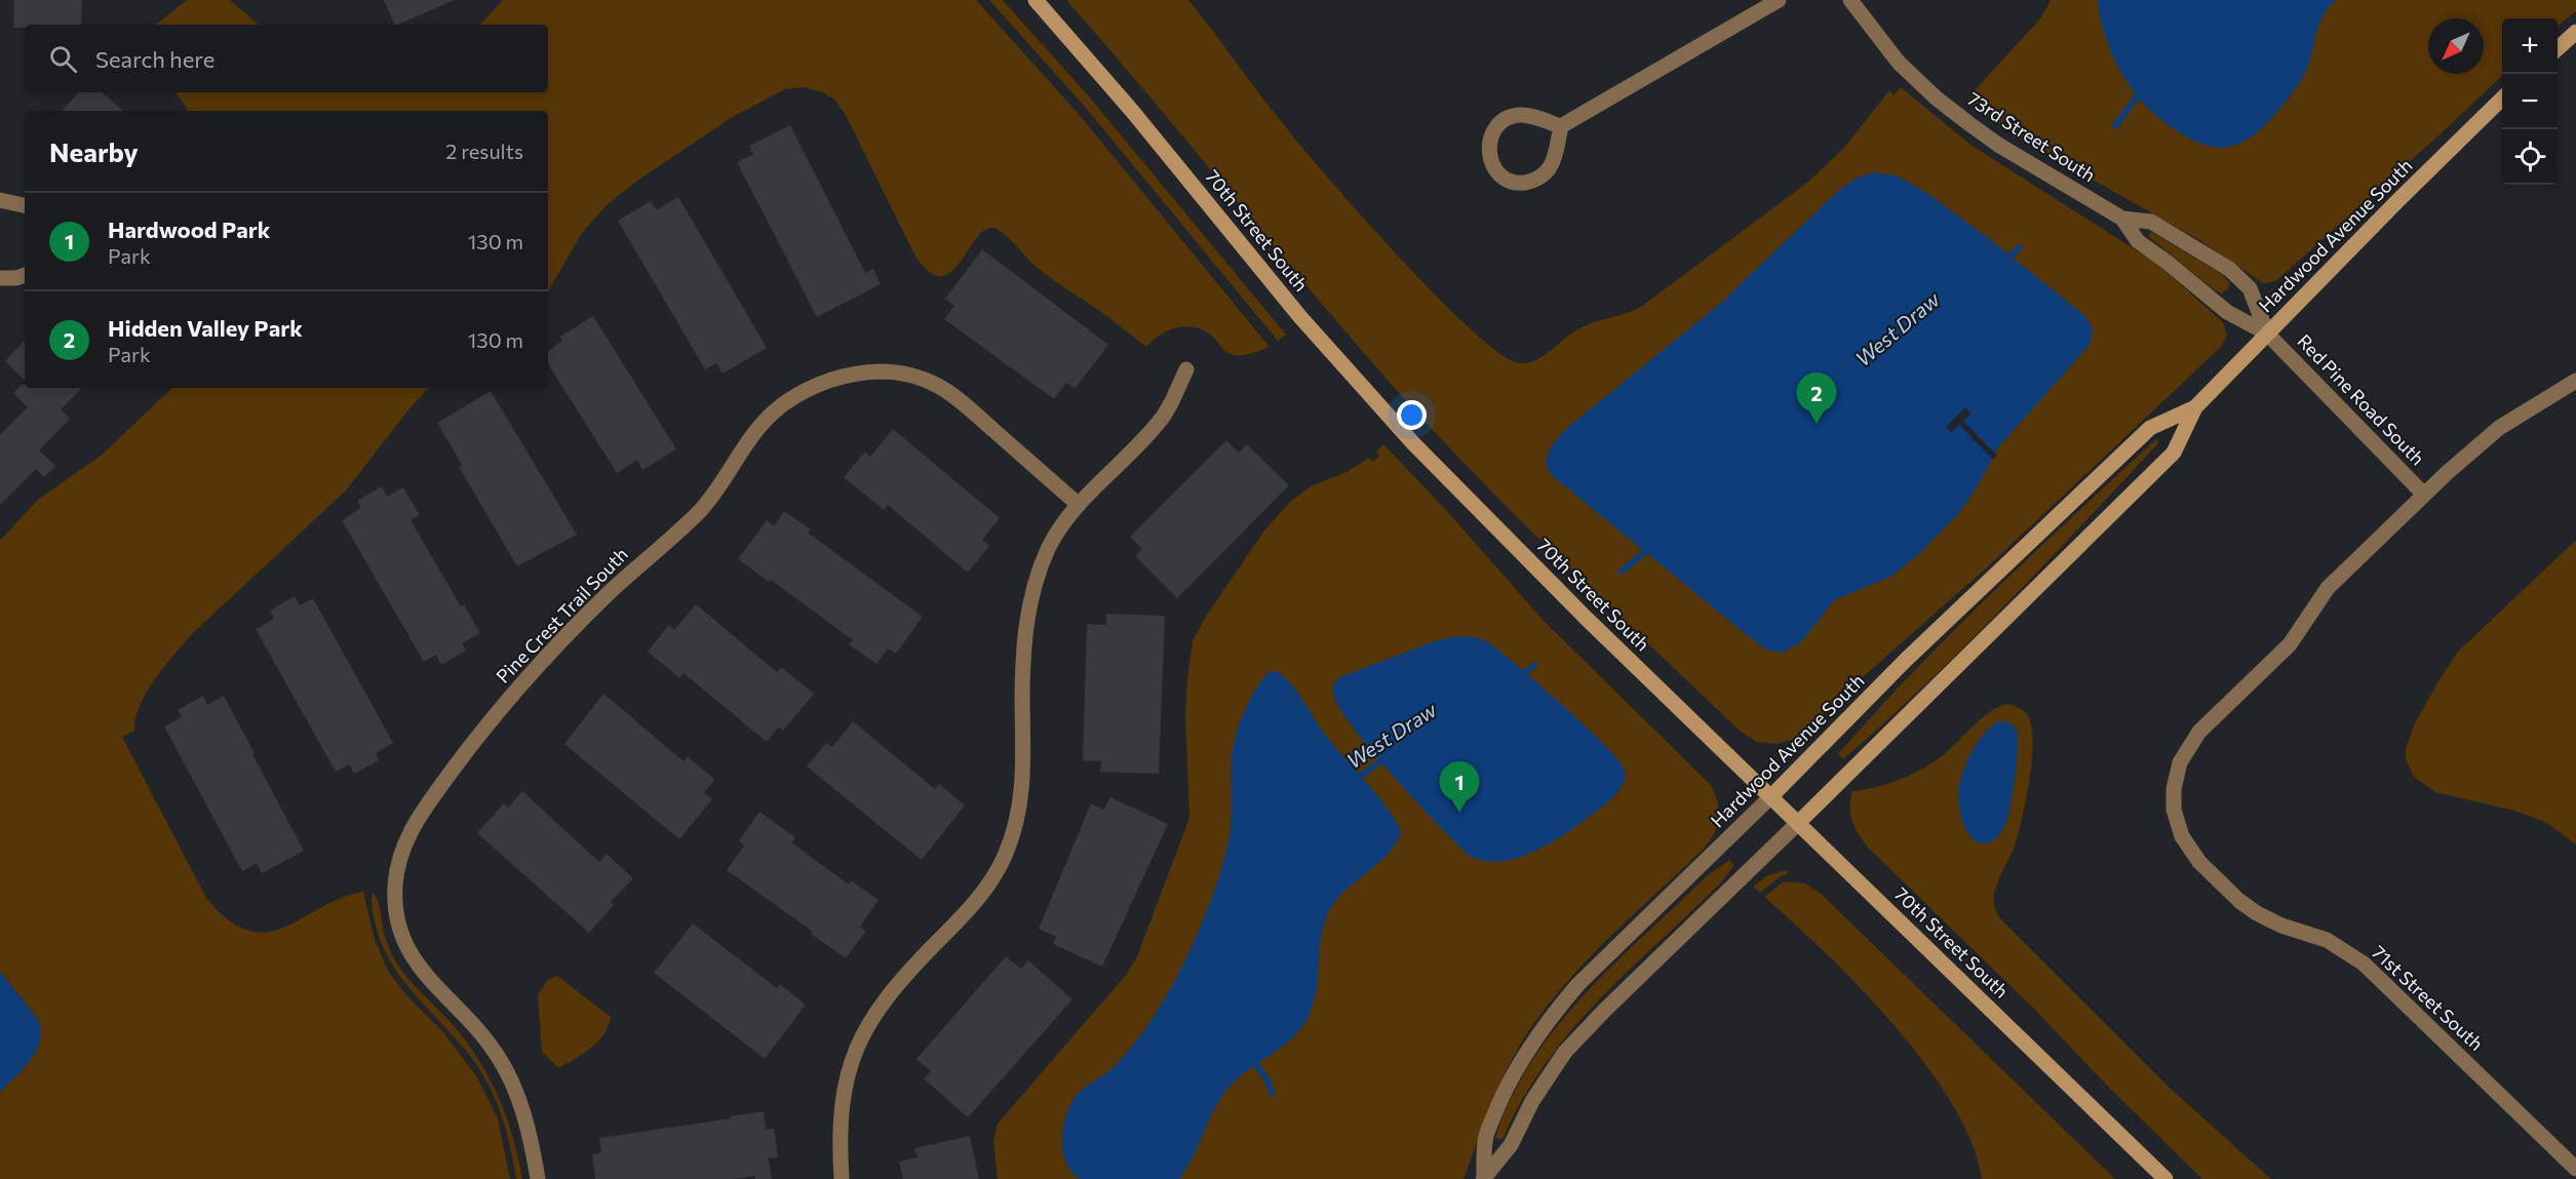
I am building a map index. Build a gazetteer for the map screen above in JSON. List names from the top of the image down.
{
  "streets": {
    "street": [
      "73rd Street South",
      "70th Street South",
      "Hardwood Avenue South",
      "Red Pine Road South",
      "Pine Crest Trail South",
      "71st Street South"
    ]
  },
  "crossings": [
    ["73rd Street South", "Hardwood Avenue South"],
    ["73rd Street South", "Red Pine Road South"],
    ["70th Street South", "Hardwood Avenue South"],
    ["Hardwood Avenue South", "Red Pine Road South"],
    ["Red Pine Road South", "71st Street South"]
  ],
  "water": ["West Draw"],
  "north": "bottom left",
  "page": {
    "map_buttons": ["+", "−"],
    "search": "Search here",
    "heading": ["Nearby", "2 results"],
    "list": [
      {
        "mark": "1",
        "name": "Hardwood Park",
        "note": "Park",
        "value": "130 m"
      },
      {
        "mark": "2",
        "name": "Hidden Valley Park",
        "note": "Park",
        "value": "130 m"
      }
    ],
    "pins": ["2", "1"]
  }
}
